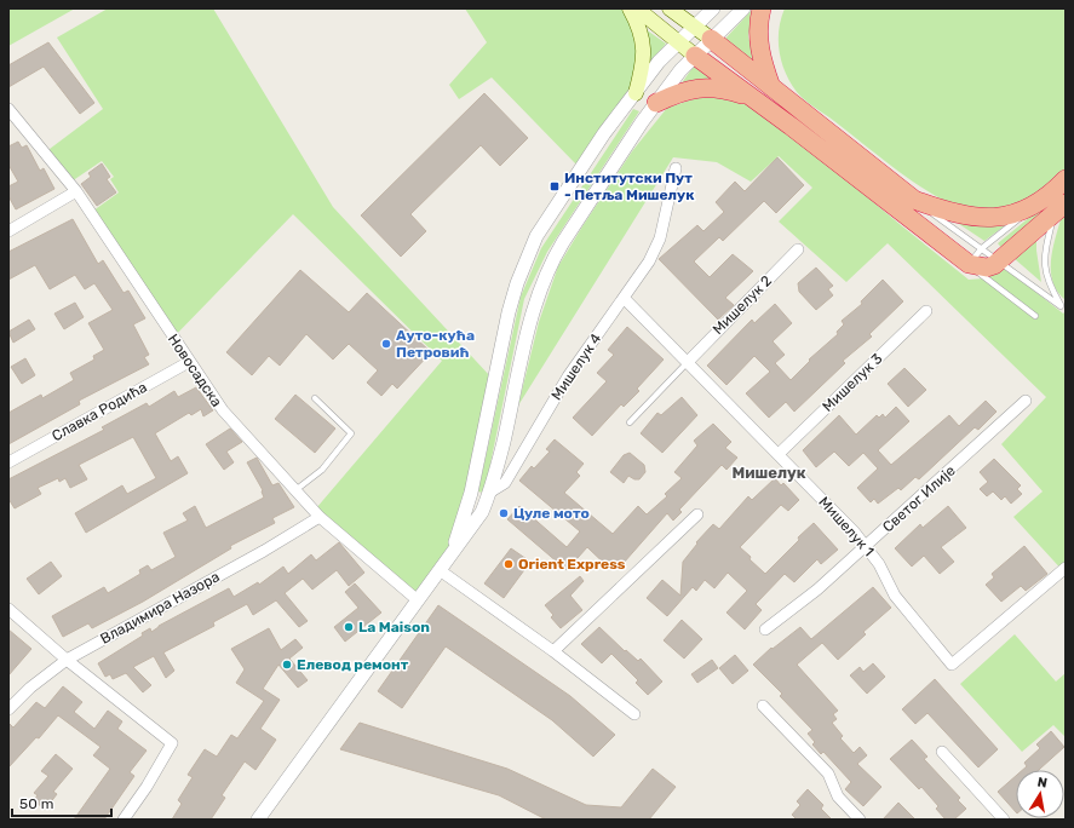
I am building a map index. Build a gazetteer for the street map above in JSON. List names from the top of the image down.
{
  "streets": {
    "street": [
      "Мишелук 2",
      "Мишелук 4",
      "Новосадска",
      "Мишелук 3",
      "Славка Родића",
      "Светог Илије",
      "Мишелук 1",
      "Владимира Назора"
    ]
  },
  "crossings": [
    ["Мишелук 2", "Мишелук 1"],
    ["Мишелук 4", "Мишелук 1"],
    ["Новосадска", "Славка Родића"],
    ["Новосадска", "Владимира Назора"],
    ["Мишелук 3", "Мишелук 1"],
    ["Светог Илије", "Мишелук 1"]
  ],
  "districts": ["Мишелук"],
  "places": {
    "transit": ["Институтски Пут - Петља Мишелук"],
    "other": [
      "Ауто-кућа Петровић",
      "Цуле мото",
      "Orient Express",
      "La Maison",
      "Елевод ремонт"
    ]
  },
  "scale_bar": "50 m",
  "north": "top"
}
